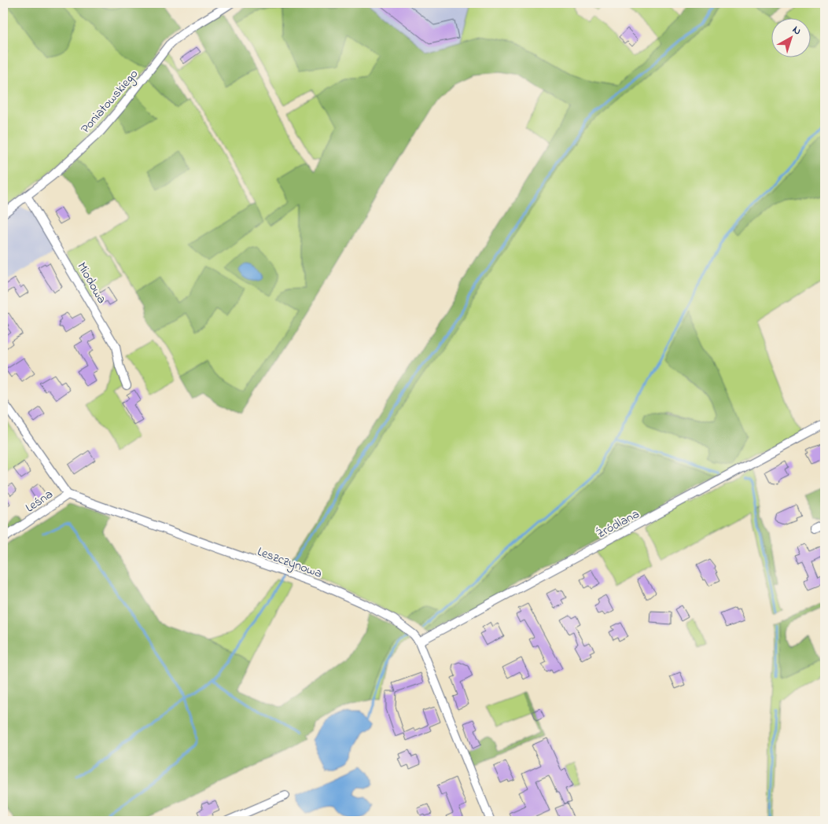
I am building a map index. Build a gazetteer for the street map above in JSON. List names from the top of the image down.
{
  "streets": {
    "street": [
      "Poniatowskiego",
      "Miodowa",
      "Leśna",
      "Źródlana",
      "Leszczynowa"
    ]
  },
  "crossings": [
    ["Poniatowskiego", "Miodowa"],
    ["Leśna", "Leszczynowa"],
    ["Źródlana", "Leszczynowa"]
  ],
  "north": "top right"
}
